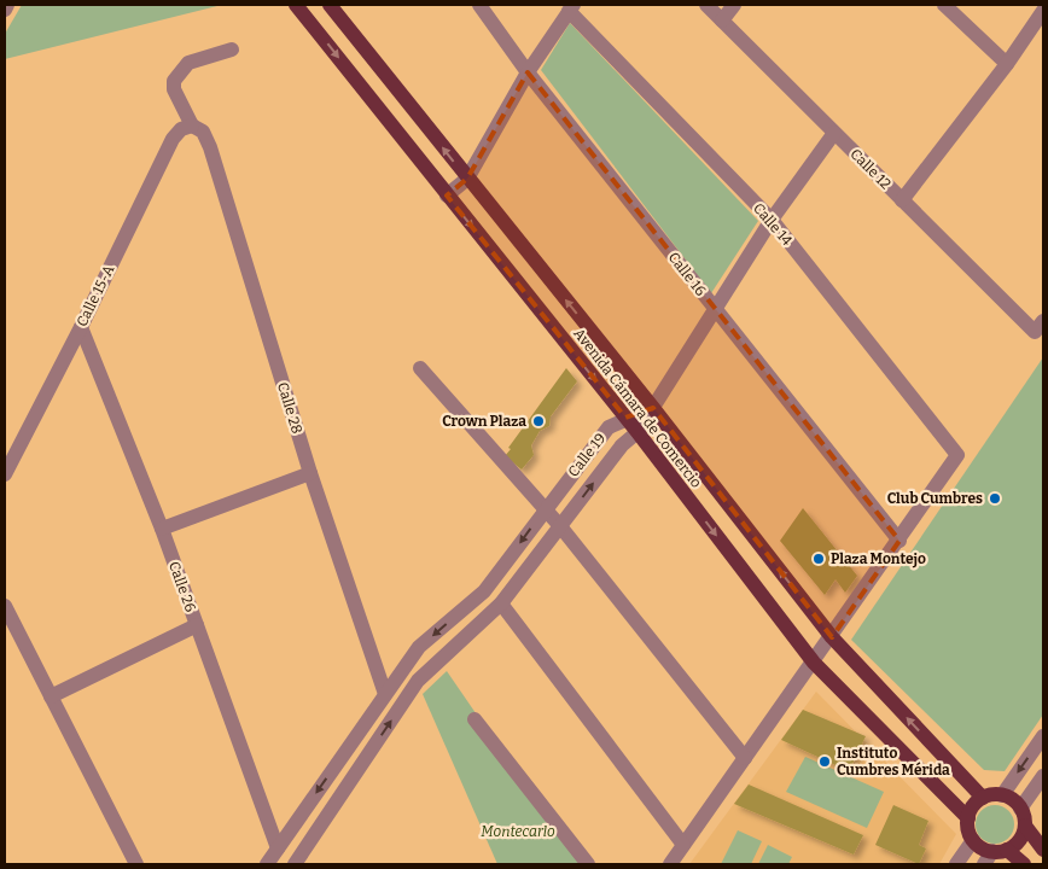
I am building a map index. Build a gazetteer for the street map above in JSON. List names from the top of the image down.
{
  "streets": {
    "main road": ["Avenida Cámara de Comercio"],
    "street": [
      "Calle 12",
      "Calle 14",
      "Calle 16",
      "Calle 15-A",
      "Calle 28",
      "Calle 19",
      "Calle 26"
    ]
  },
  "crossings": [
    ["Calle 14", "Calle 16"],
    ["Calle 15-A", "Calle 28"],
    ["Calle 15-A", "Calle 26"],
    ["Calle 28", "Calle 19"],
    ["Avenida Cámara de Comercio", "Calle 19"],
    ["Calle 19", "Calle 26"]
  ],
  "parks": ["Montecarlo"],
  "places": [
    "Crown Plaza",
    "Club Cumbres",
    "Plaza Montejo",
    "Instituto Cumbres Mérida"
  ]
}
